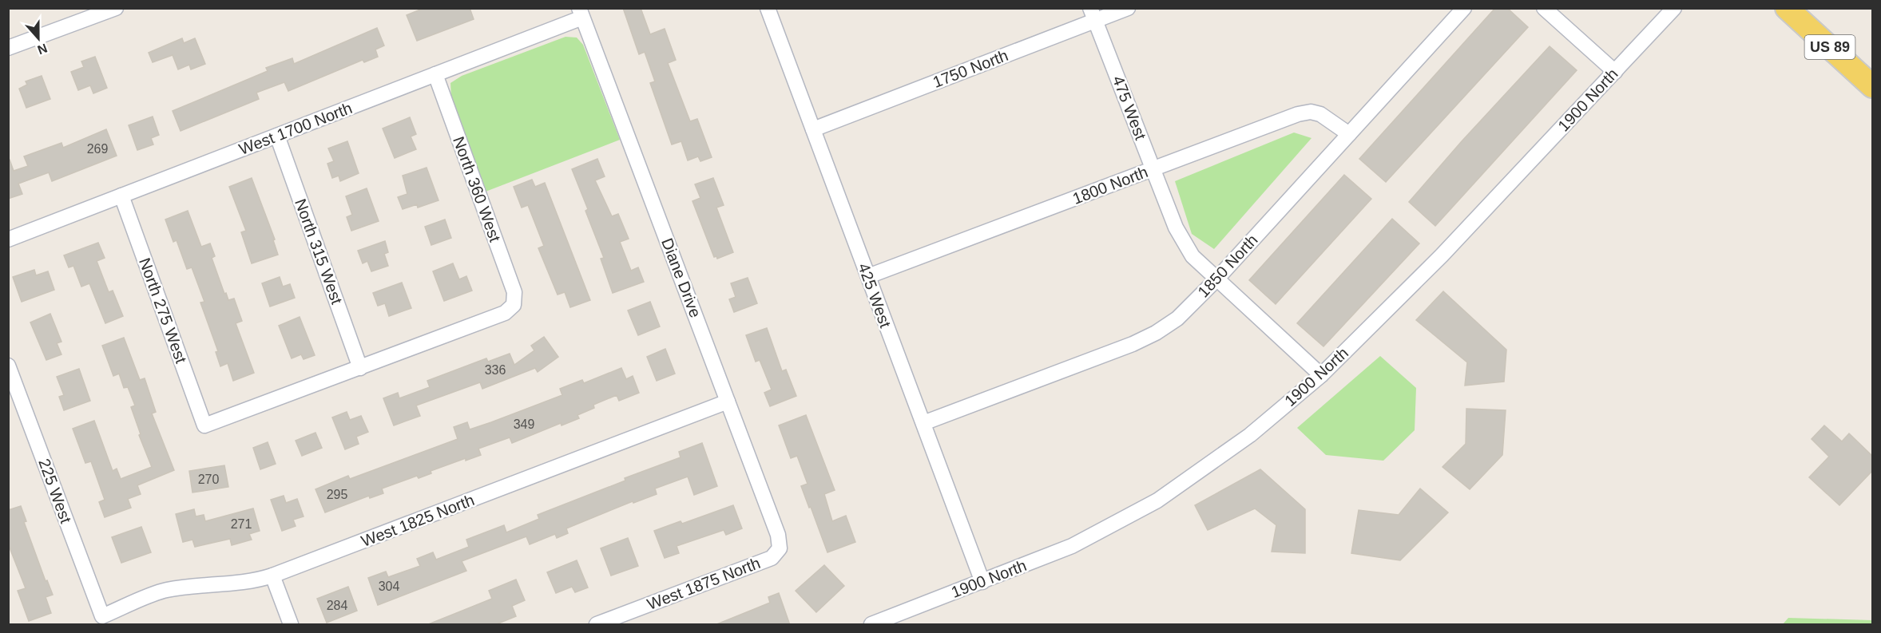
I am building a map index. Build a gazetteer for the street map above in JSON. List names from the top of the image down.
{
  "streets": {
    "main road": ["US 89"],
    "street": [
      "1750 North",
      "1900 North",
      "475 West",
      "West 1700 North",
      "1800 North",
      "North 360 West",
      "North 315 West",
      "1850 North",
      "Diane Drive",
      "425 West",
      "North 275 West",
      "225 West",
      "West 1825 North",
      "West 1875 North"
    ]
  },
  "crossings": [
    ["1750 North", "475 West"],
    ["1750 North", "425 West"],
    ["1900 North", "475 West"],
    ["1900 North", "425 West"],
    ["475 West", "1800 North"],
    ["475 West", "1850 North"],
    ["West 1700 North", "North 360 West"],
    ["West 1700 North", "North 315 West"],
    ["West 1700 North", "Diane Drive"],
    ["West 1700 North", "North 275 West"],
    ["1800 North", "1850 North"],
    ["1800 North", "425 West"],
    ["North 360 West", "North 315 West"],
    ["North 360 West", "North 275 West"],
    ["North 315 West", "North 275 West"],
    ["1850 North", "425 West"],
    ["Diane Drive", "West 1825 North"],
    ["Diane Drive", "West 1875 North"],
    ["225 West", "West 1825 North"]
  ],
  "house_numbers": [
    "269",
    "336",
    "349",
    "270",
    "295",
    "271",
    "304",
    "284"
  ],
  "north": "bottom"
}
